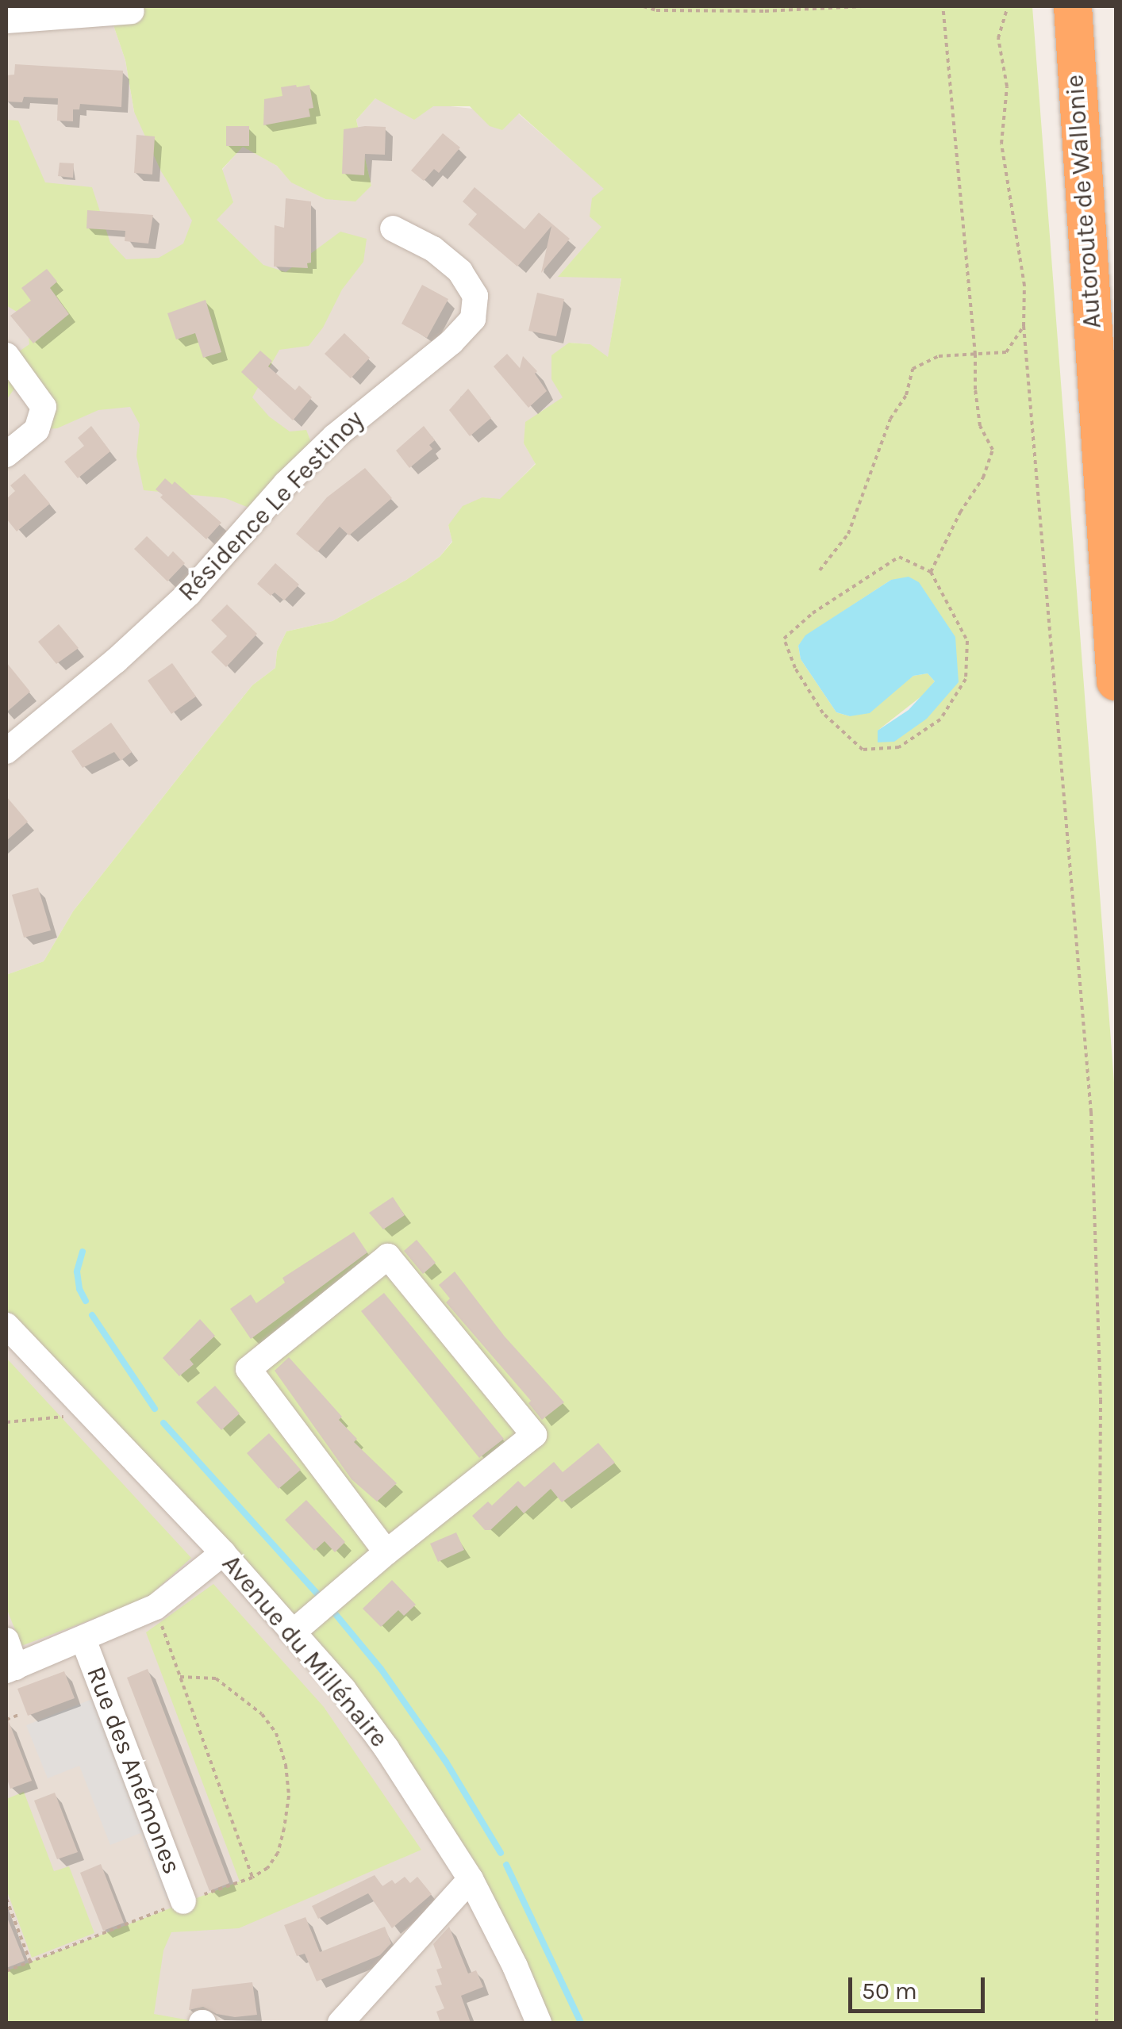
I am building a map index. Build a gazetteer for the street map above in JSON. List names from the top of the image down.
{
  "streets": {
    "highway": ["Autoroute de Wallonie"],
    "street": ["Résidence Le Festinoy", "Avenue du Millénaire", "Rue des Anémones"]
  },
  "scale_bar": "50 m"
}
